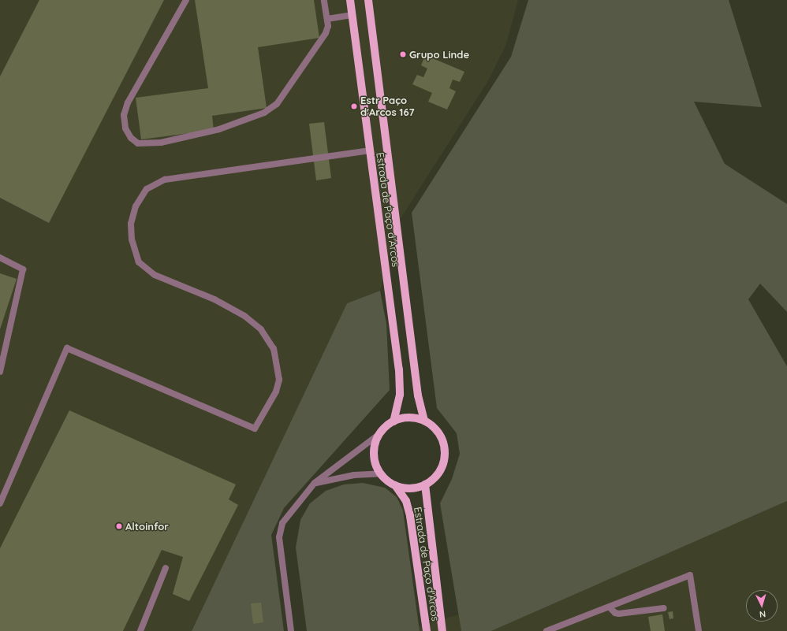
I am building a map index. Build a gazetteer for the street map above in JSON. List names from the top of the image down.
{
  "streets": {
    "main road": ["Estrada de Paço d'Arcos"]
  },
  "places": ["Grupo Linde", "Estr Paço d'Arcos 167", "Altoinfor"],
  "north": "bottom"
}
